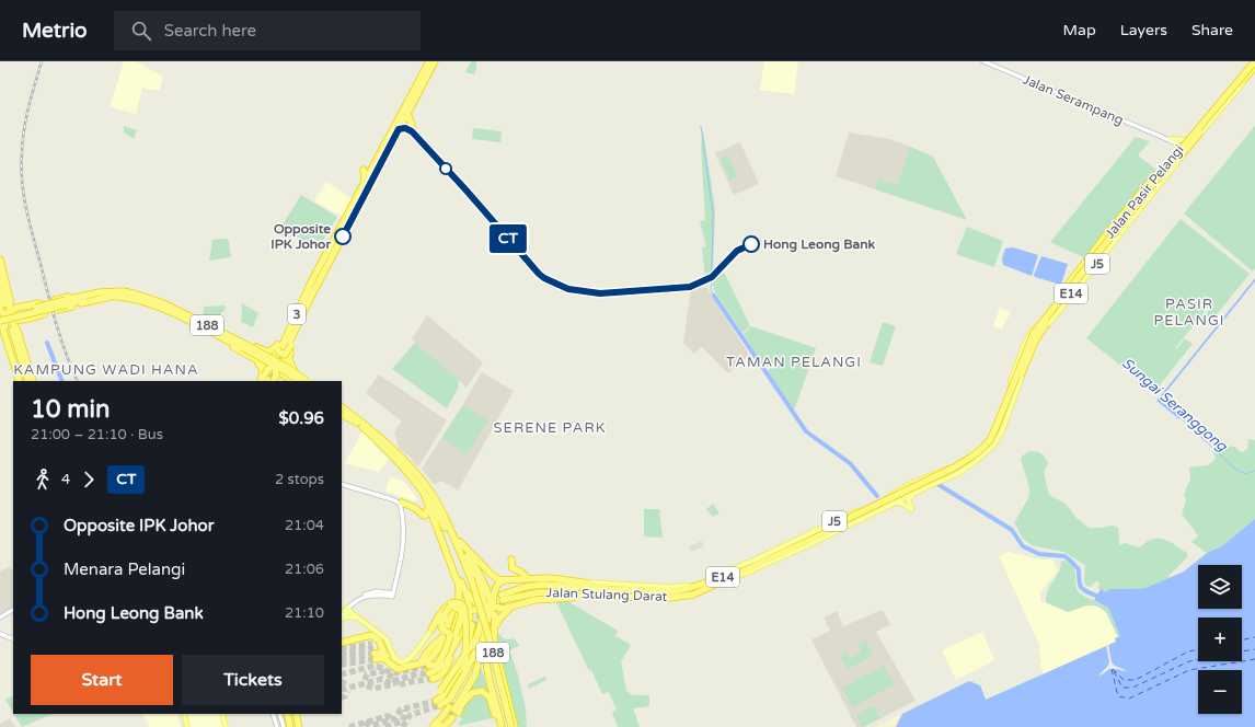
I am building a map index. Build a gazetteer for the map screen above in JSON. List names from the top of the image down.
{
  "streets": {
    "highway": [
      "J5",
      "E14",
      "3",
      "188",
      "Jalan Stulang Darat"
    ],
    "main road": ["Jalan Serampang", "Jalan Pasir Pelangi"]
  },
  "crossings": [
    ["Jalan Serampang", "Jalan Pasir Pelangi"],
    ["Jalan Pasir Pelangi", "E14"],
    ["Jalan Pasir Pelangi", "Jalan Stulang Darat"],
    ["J5", "Jalan Stulang Darat"],
    ["E14", "Jalan Stulang Darat"]
  ],
  "districts": [
    "PASIR PELANGI",
    "TAMAN PELANGI",
    "KAMPUNG WADI HANA",
    "SERENE PARK"
  ],
  "water": ["Sungai Seranggong"],
  "places": ["Opposite IPK Johor", "Hong Leong Bank"],
  "lines": ["bus line CT"],
  "page": {
    "header": "Metrio",
    "search": "Search here",
    "nav": ["Map", "Layers", "Share"],
    "on_map": "CT",
    "heading": ["10 min", "21:00 – 21:10 · Bus", "$0.96"],
    "legs": ["4", "CT", "2 stops"],
    "list": [
      {
        "name": "Opposite IPK Johor",
        "value": "21:04"
      },
      {
        "name": "Menara Pelangi",
        "value": "21:06"
      },
      {
        "name": "Hong Leong Bank",
        "value": "21:10"
      }
    ],
    "map_buttons": ["+", "−"],
    "buttons": ["Start", "Tickets"]
  }
}
